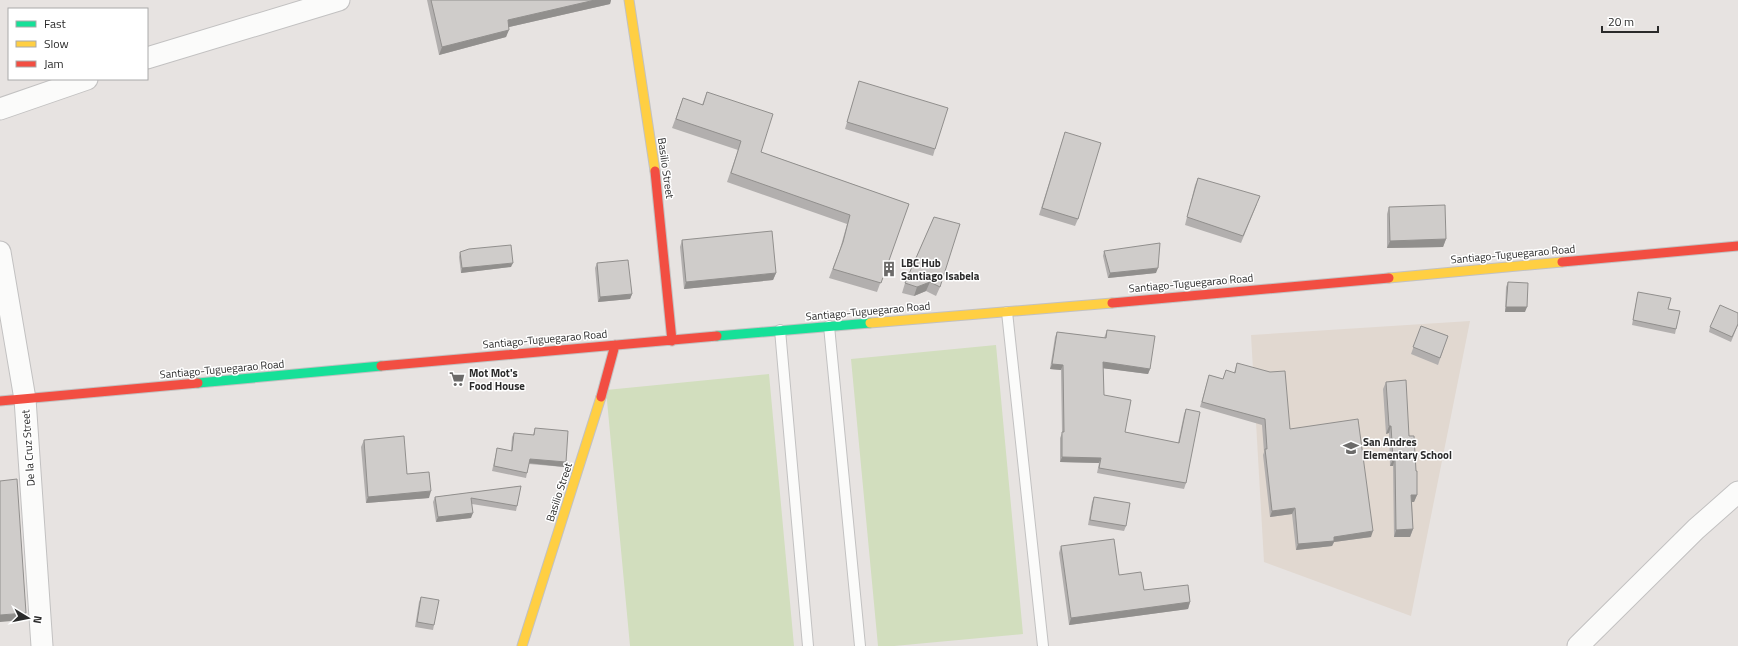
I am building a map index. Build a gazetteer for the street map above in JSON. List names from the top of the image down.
{
  "streets": {
    "main road": ["Basilio Street", "Santiago-Tuguegarao Road"],
    "street": ["De la Cruz Street"]
  },
  "crossings": [
    ["Basilio Street", "Santiago-Tuguegarao Road"],
    ["Santiago-Tuguegarao Road", "De la Cruz Street"]
  ],
  "places": {
    "building": ["LBC Hub Santiago Isabela"],
    "supermarket": ["Mot Mot's Food House"],
    "school or university": ["San Andres Elementary School"]
  },
  "legend": ["Fast", "Slow", "Jam"],
  "scale_bar": "20 m",
  "north": "right"
}
